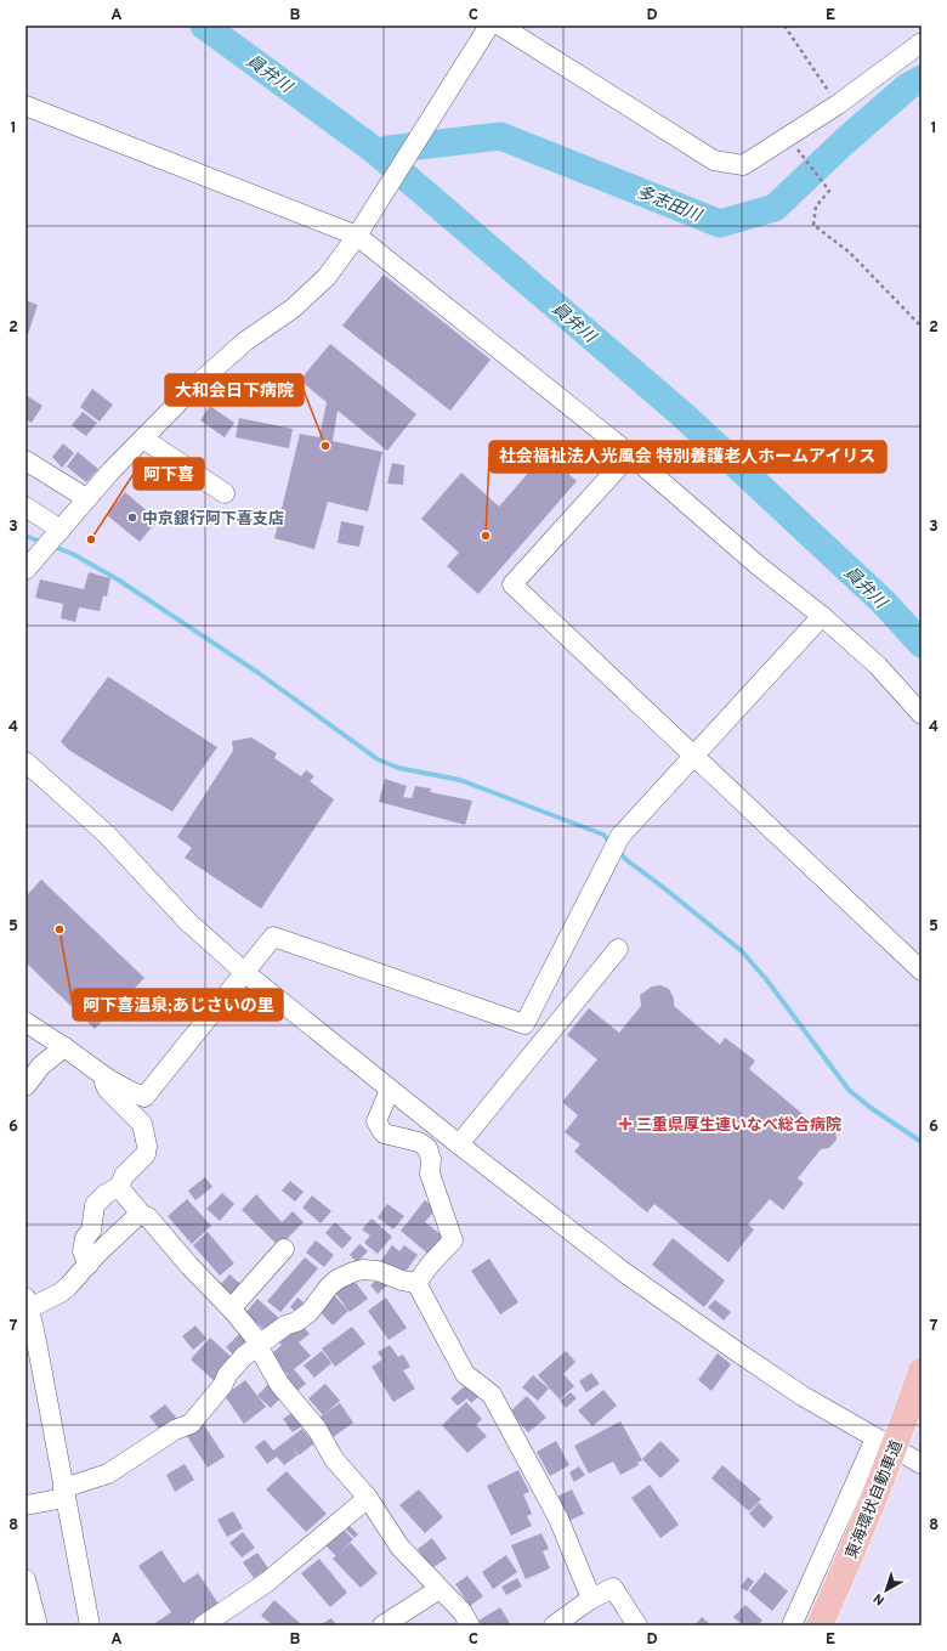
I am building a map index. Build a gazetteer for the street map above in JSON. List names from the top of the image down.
{
  "streets": {
    "highway": ["東海環状自動車道"]
  },
  "water": ["員弁川", "多志田川"],
  "places": {
    "other": [
      "大和会日下病院",
      "中京銀行阿下喜支店",
      "社会福祉法人光風会 特別養護老人ホームアイリス",
      "阿下喜",
      "阿下喜温泉;あじさいの里"
    ],
    "health": ["三重県厚生連いなべ総合病院"]
  },
  "north": "bottom left",
  "grid": {
    "columns": [
      "A",
      "B",
      "C",
      "D",
      "E"
    ],
    "rows": [
      "1",
      "2",
      "3",
      "4",
      "5",
      "6",
      "7",
      "8"
    ]
  }
}
